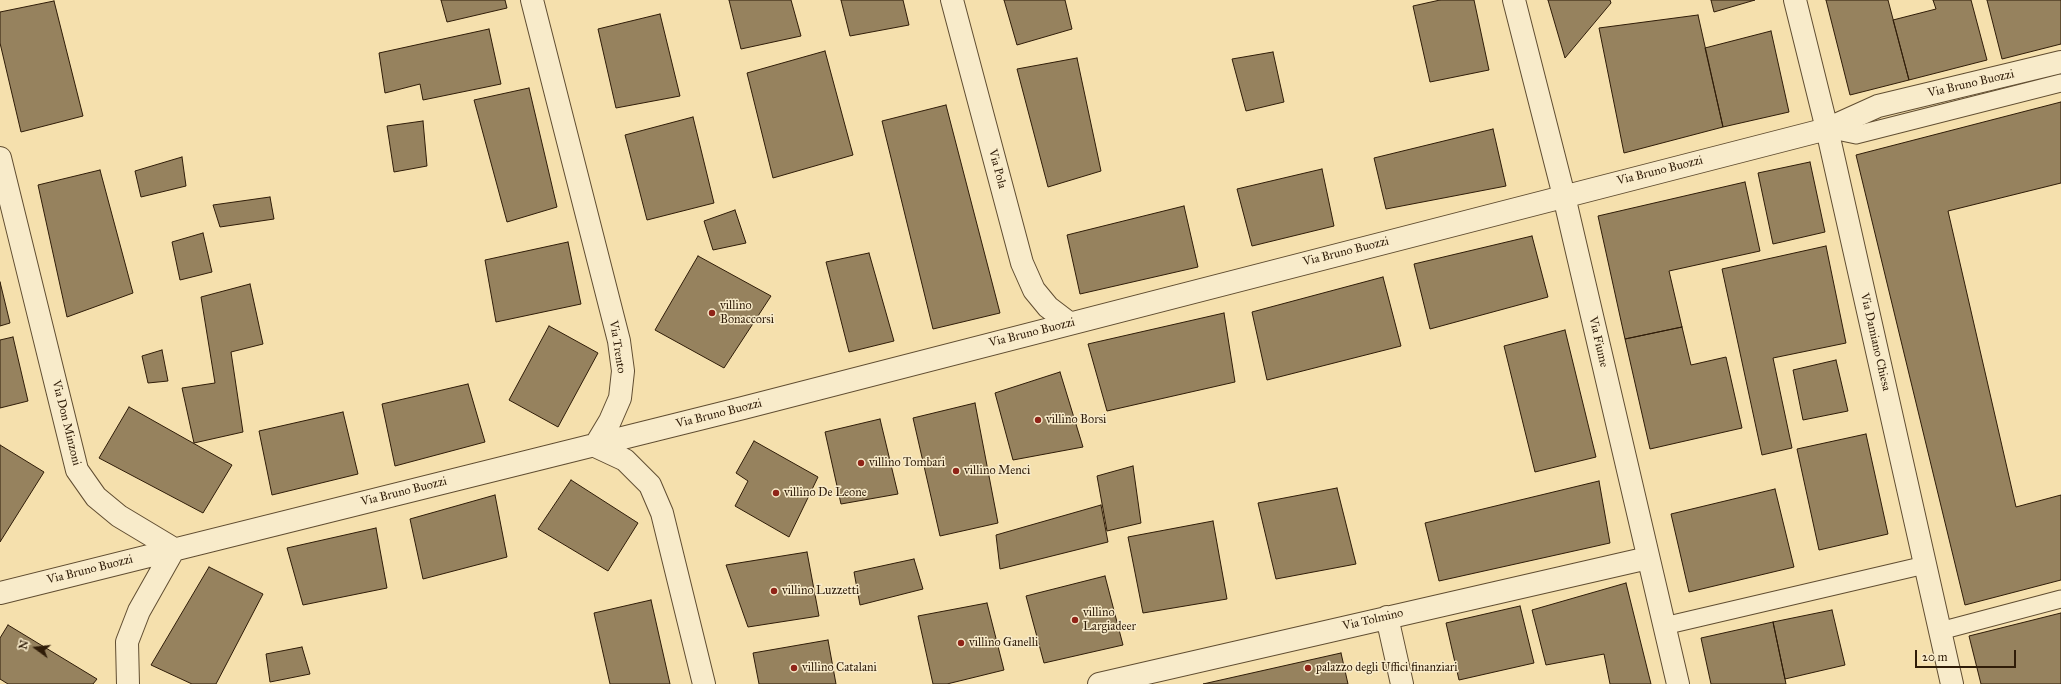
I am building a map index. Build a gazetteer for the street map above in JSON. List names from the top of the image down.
{
  "streets": {
    "street": [
      "Via Bruno Buozzi",
      "Via Pola",
      "Via Fiume",
      "Via Damiano Chiesa",
      "Via Trento",
      "Via Don Minzoni",
      "Via Tolmino"
    ]
  },
  "crossings": [
    ["Via Bruno Buozzi", "Via Pola"],
    ["Via Bruno Buozzi", "Via Fiume"],
    ["Via Bruno Buozzi", "Via Damiano Chiesa"],
    ["Via Bruno Buozzi", "Via Trento"],
    ["Via Bruno Buozzi", "Via Don Minzoni"],
    ["Via Fiume", "Via Tolmino"]
  ],
  "places": [
    "villino Bonaccorsi",
    "villino Borsi",
    "villino Tombari",
    "villino Menci",
    "villino De Leone",
    "villino Luzzetti",
    "villino Largiadeer",
    "villino Ganelli",
    "villino Catalani",
    "palazzo degli Uffici finanziari"
  ],
  "scale_bar": "20 m",
  "north": "left"
}
